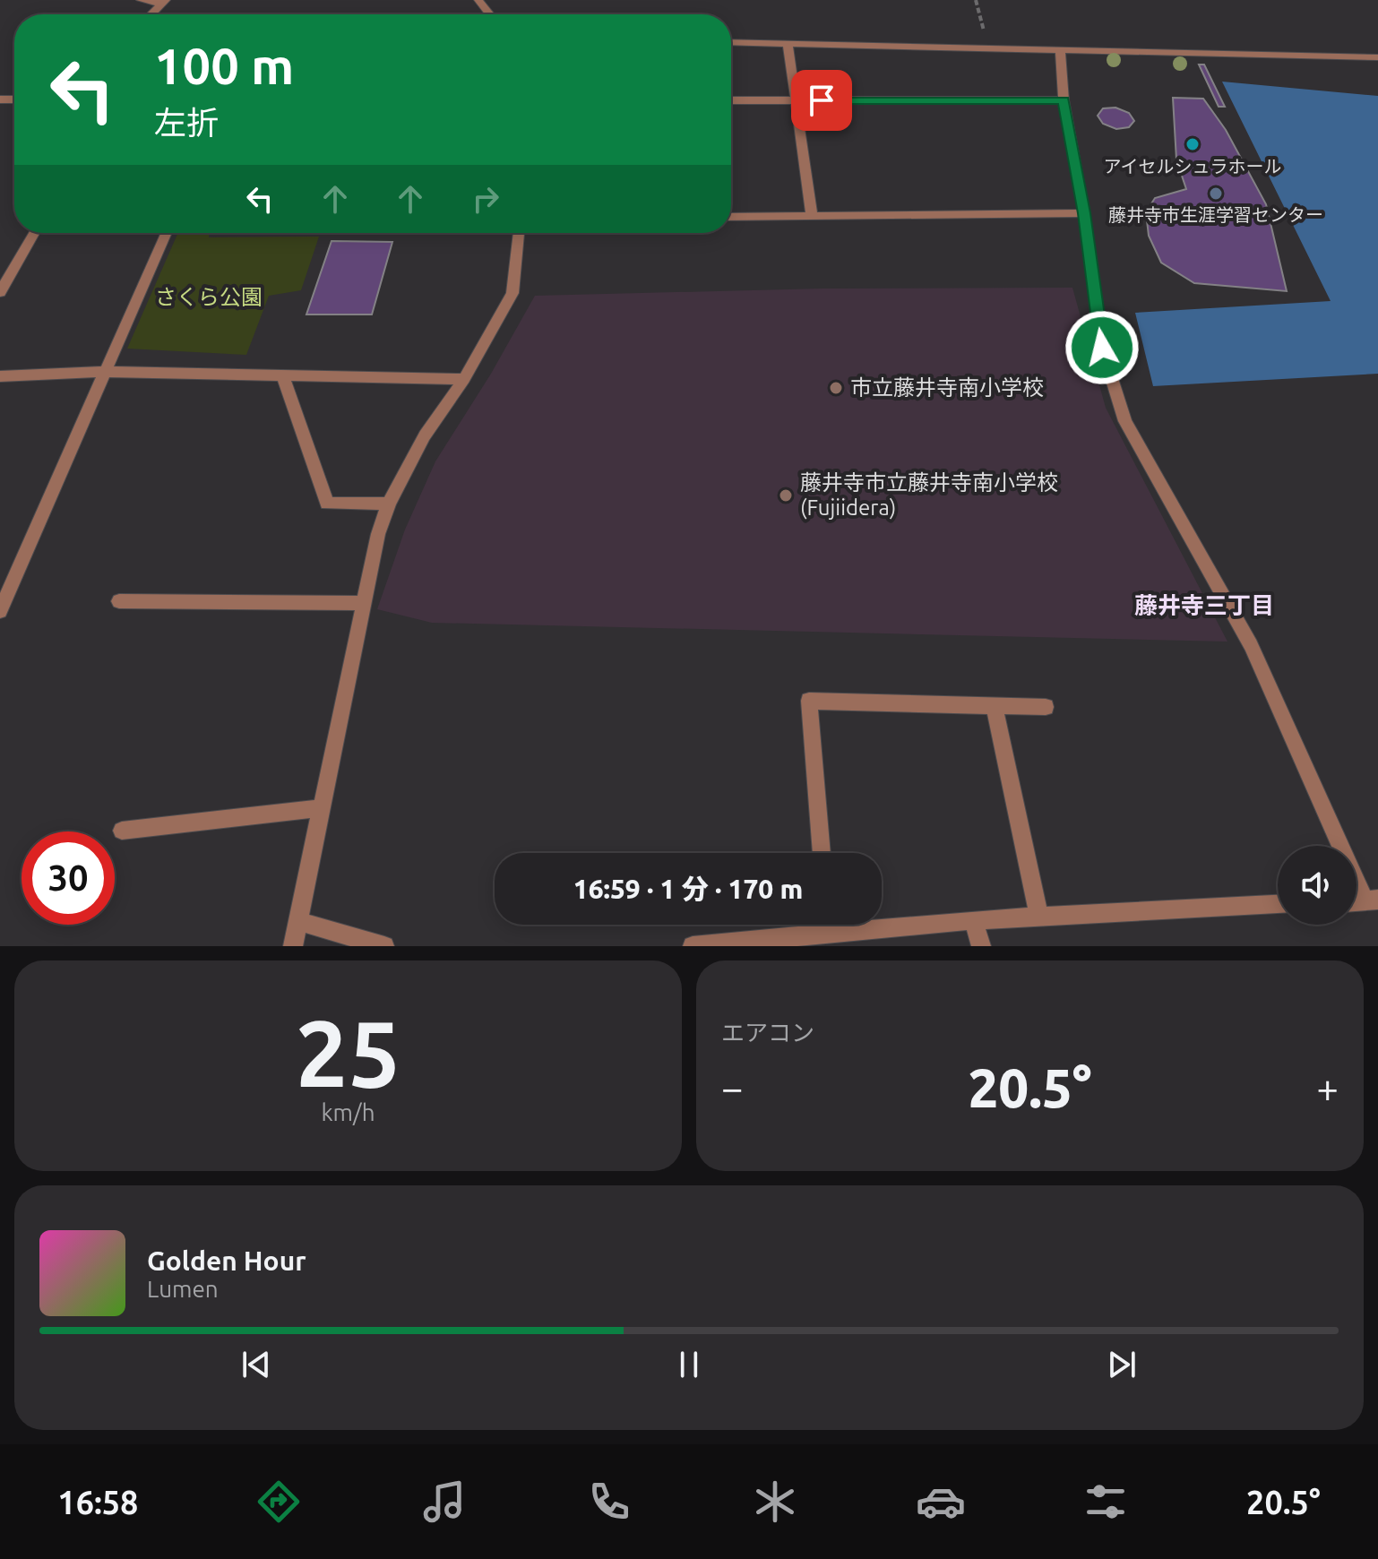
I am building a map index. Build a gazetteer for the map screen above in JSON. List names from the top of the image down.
{
  "districts": ["藤井寺三丁目"],
  "parks": ["さくら公園"],
  "places": [
    "アイセルシュラホール",
    "藤井寺市生涯学習センター",
    "市立藤井寺南小学校",
    "藤井寺市立藤井寺南小学校 (Fujiidera)"
  ],
  "page": {
    "turn": ["100 m", "左折"],
    "limit": "30",
    "trip": "16:59 · 1 分 · 170 m",
    "tile": [
      ["25", "km/h"],
      "エアコン"
    ],
    "heat": ["−", "20.5°", "+"],
    "song": ["Golden Hour", "Lumen"],
    "tabs": ["16:58", "20.5°"]
  }
}
